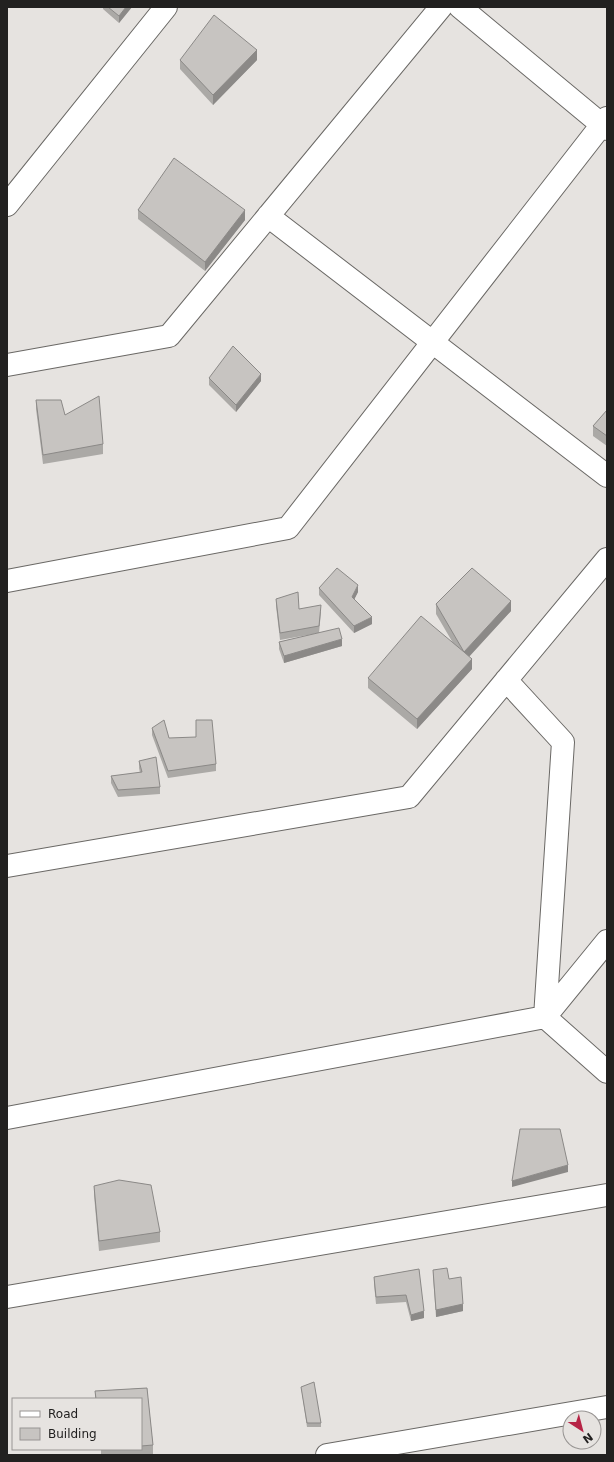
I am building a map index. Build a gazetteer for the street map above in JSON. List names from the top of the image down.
{
  "legend": ["Road", "Building"],
  "north": "bottom right"
}
